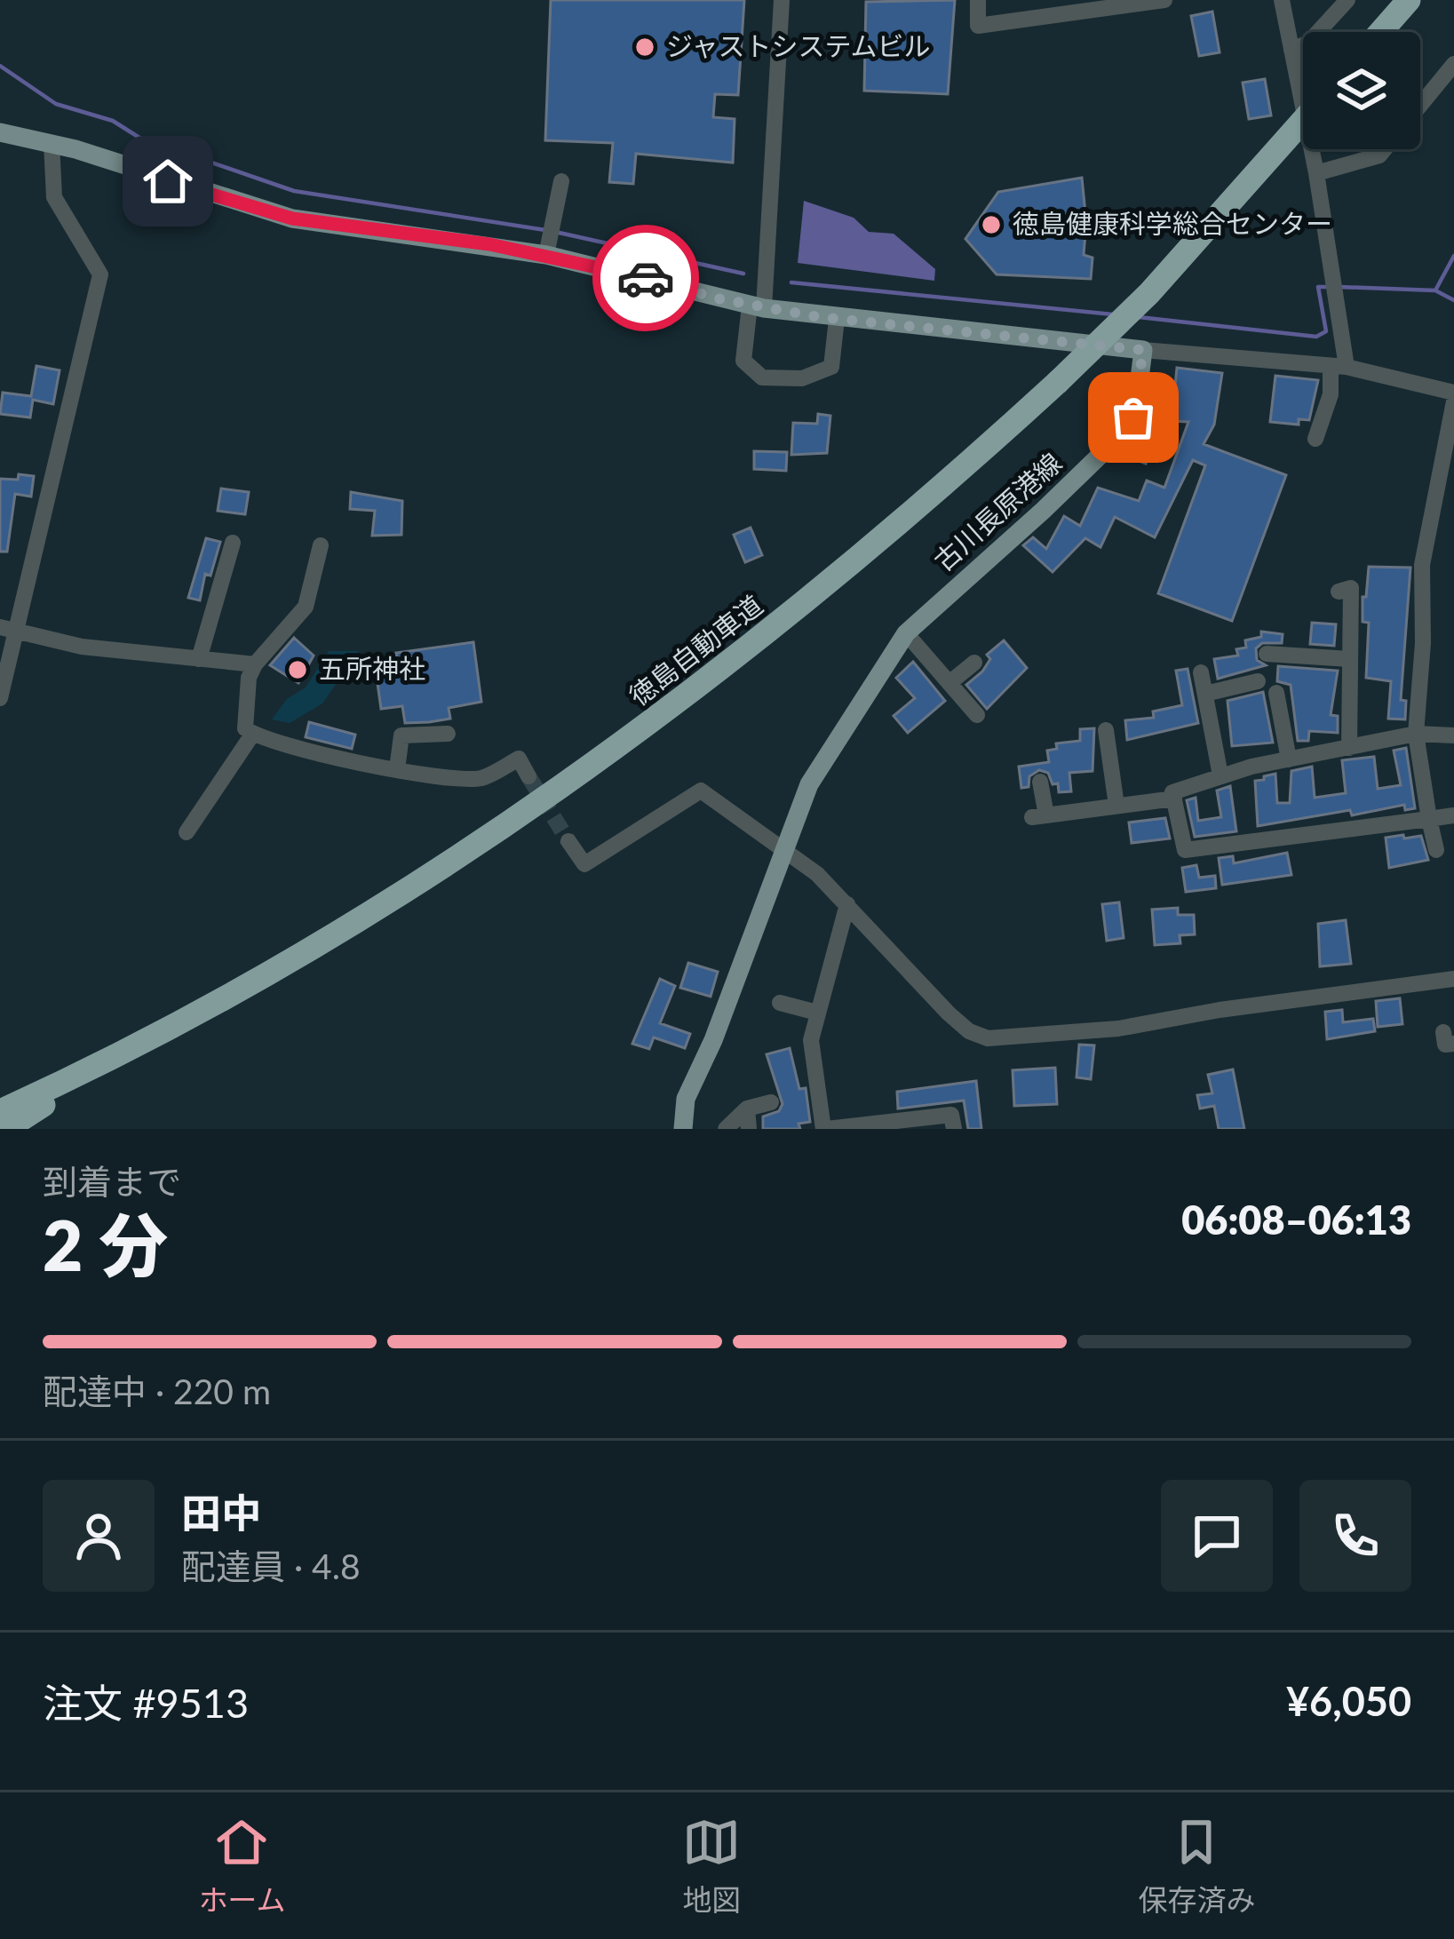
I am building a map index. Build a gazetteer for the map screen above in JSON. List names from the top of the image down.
{
  "streets": {
    "highway": ["徳島自動車道"],
    "main road": ["古川長原港線"]
  },
  "places": ["ジャストシステムビル", "徳島健康科学総合センター", "五所神社"],
  "page": {
    "heading": ["2 分", "到着まで", "06:08–06:13"],
    "panel": [
      "田中",
      "配達員 · 4.8",
      "注文 #9513",
      "¥6,050"
    ],
    "bar": "配達中 · 220 m",
    "tabs": ["ホーム", "地図", "保存済み"]
  }
}
